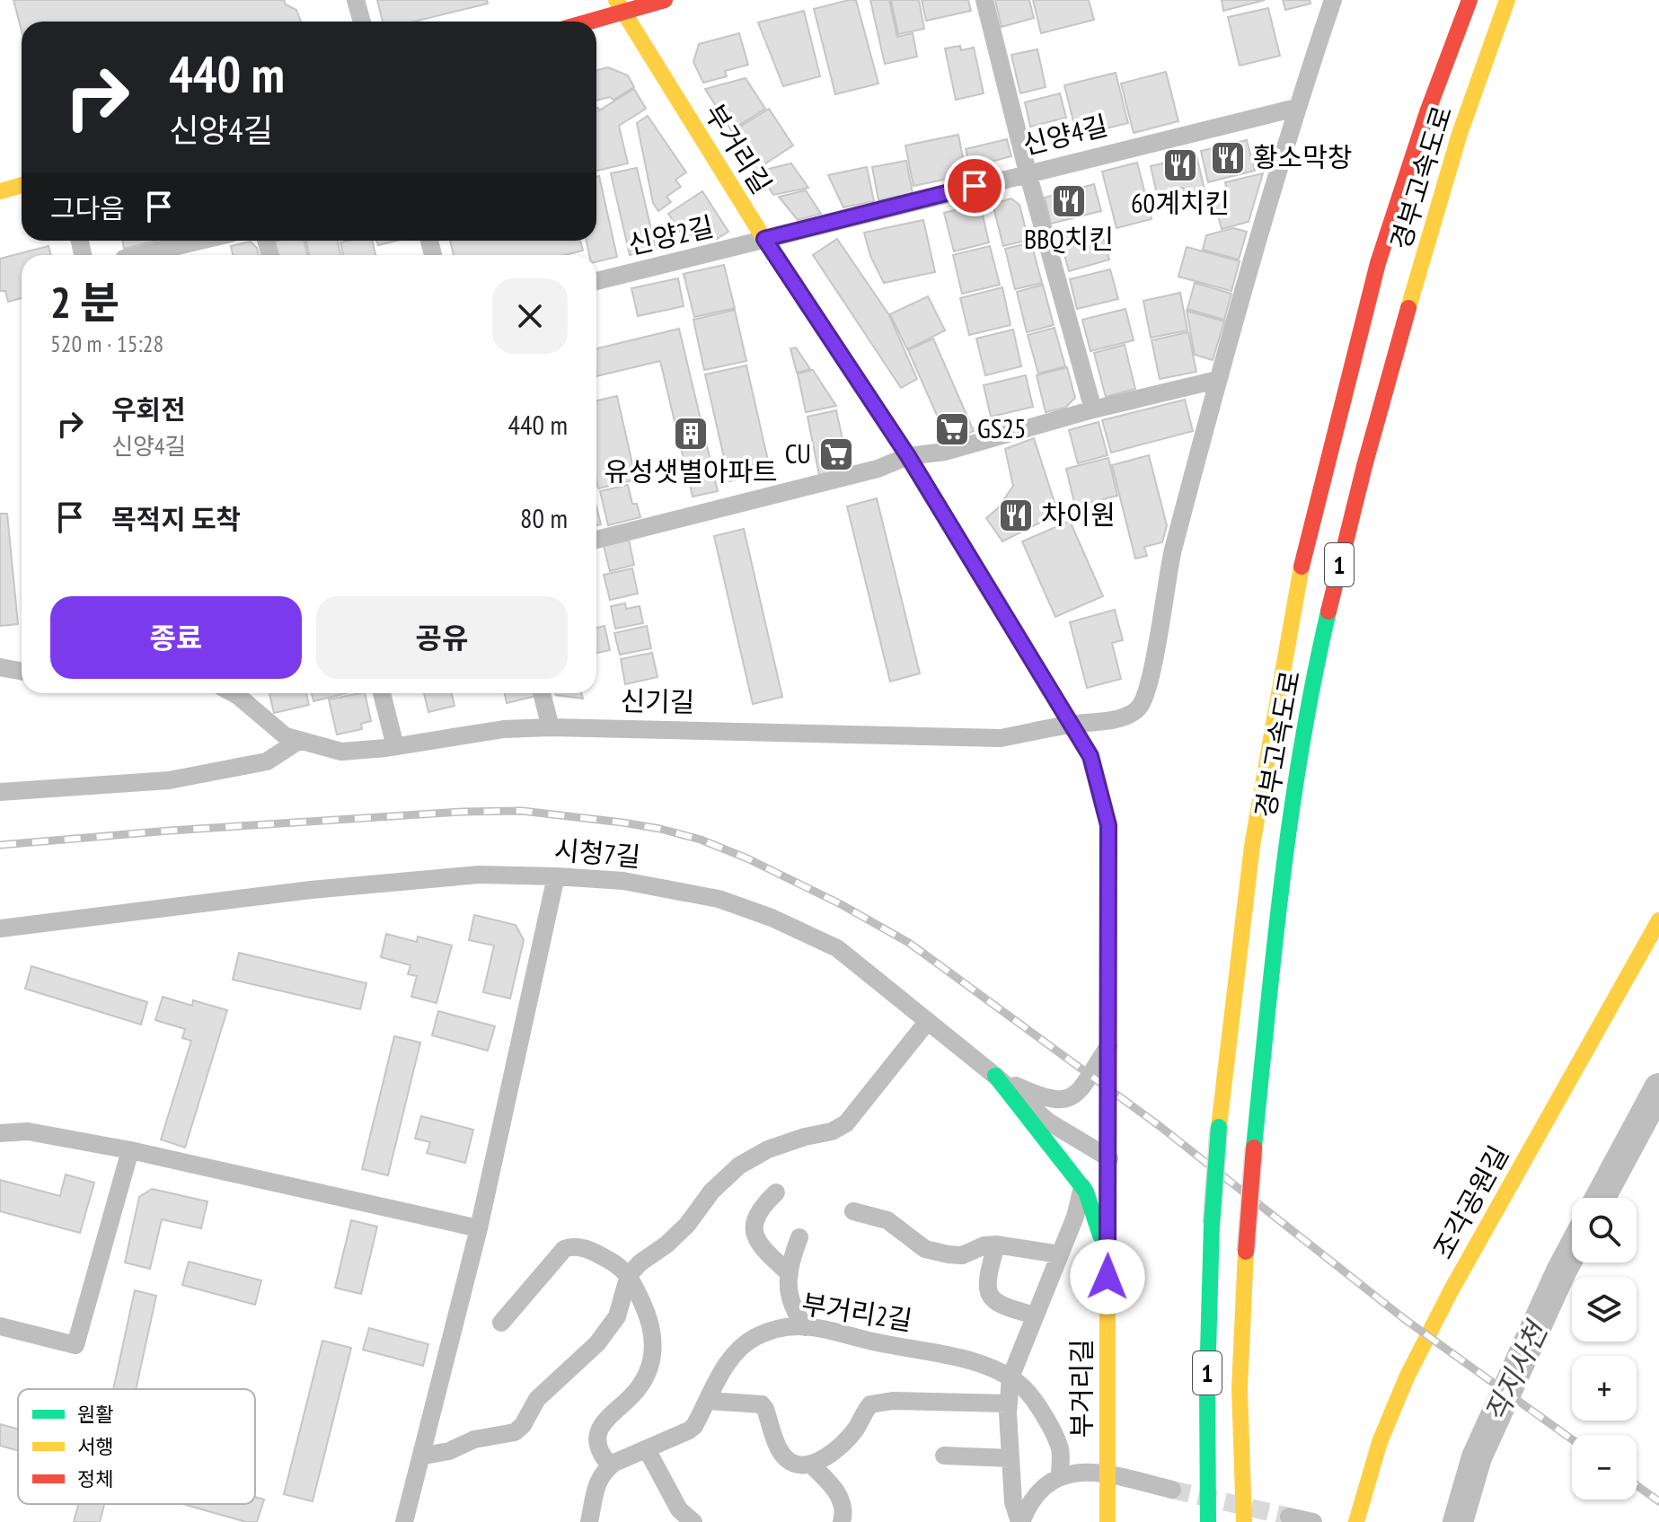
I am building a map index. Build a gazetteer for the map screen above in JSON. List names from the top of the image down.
{
  "streets": {
    "main road": [
      "부거리길",
      "경부고속도로",
      "1",
      "조각공원길"
    ],
    "street": [
      "신양4길",
      "신양2길",
      "신기길",
      "시청7길",
      "부거리2길"
    ]
  },
  "crossings": [
    ["신양4길", "부거리길"],
    ["신양4길", "신양2길"],
    ["신양4길", "신기길"],
    ["부거리길", "신양2길"],
    ["부거리길", "신기길"],
    ["부거리길", "시청7길"]
  ],
  "water": ["직지사천"],
  "places": {
    "restaurant": [
      "황소막창",
      "60계치킨",
      "BBQ치킨",
      "차이원"
    ],
    "supermarket": ["GS25", "CU"],
    "building": ["유성샛별아파트"]
  },
  "legend": ["원활", "서행", "정체"],
  "page": {
    "turn": ["440 m", "신양4길"],
    "then": "그다음",
    "heading": ["2 분", "520 m · 15:28"],
    "list": [
      {
        "name": "우회전",
        "note": "신양4길",
        "value": "440 m"
      },
      {
        "name": "목적지 도착",
        "value": "80 m"
      }
    ],
    "buttons": ["종료", "공유"],
    "map_buttons": ["+", "−"]
  }
}
